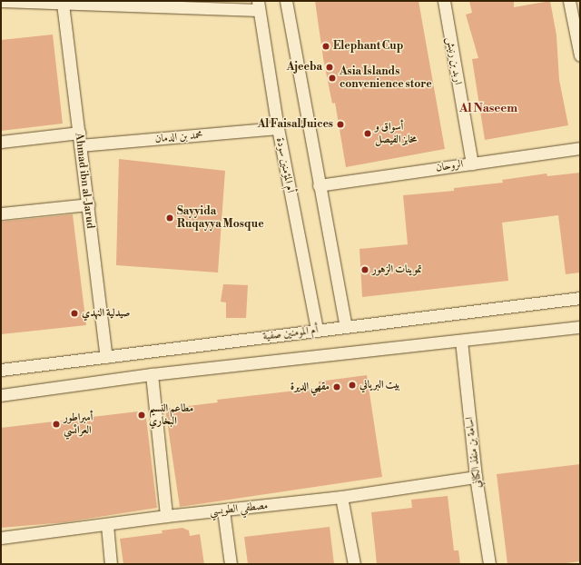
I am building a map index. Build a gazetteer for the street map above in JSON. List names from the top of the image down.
{
  "streets": {
    "street": [
      "اربد بن رنيش",
      "محمد بن الدمان",
      "أم المؤمنين سودة",
      "الروحان",
      "Ahmad ibn al-Jarud",
      "أم المومنين صفية",
      "اسامة بن منقذ الكناني",
      "مصطفي الطويسي"
    ]
  },
  "crossings": [
    ["اربد بن رنيش", "الروحان"],
    ["محمد بن الدمان", "أم المؤمنين سودة"],
    ["محمد بن الدمان", "Ahmad ibn al-Jarud"],
    ["أم المؤمنين سودة", "أم المومنين صفية"],
    ["Ahmad ibn al-Jarud", "أم المومنين صفية"],
    ["اسامة بن منقذ الكناني", "مصطفي الطويسي"]
  ],
  "districts": ["Al Naseem"],
  "places": [
    "Elephant Cup",
    "Ajeeba",
    "Asia Islands convenience store",
    "Al Faisal Juices",
    "أسواق و مخابز الفيصل",
    "Sayyida Ruqayya Mosque",
    "تموينات الزهور",
    "صيدلية النهدي",
    "بيت البرياني",
    "مقهي الديرة",
    "مطاعم النسيم البخاري",
    "أمبراطور العرائسي"
  ]
}
